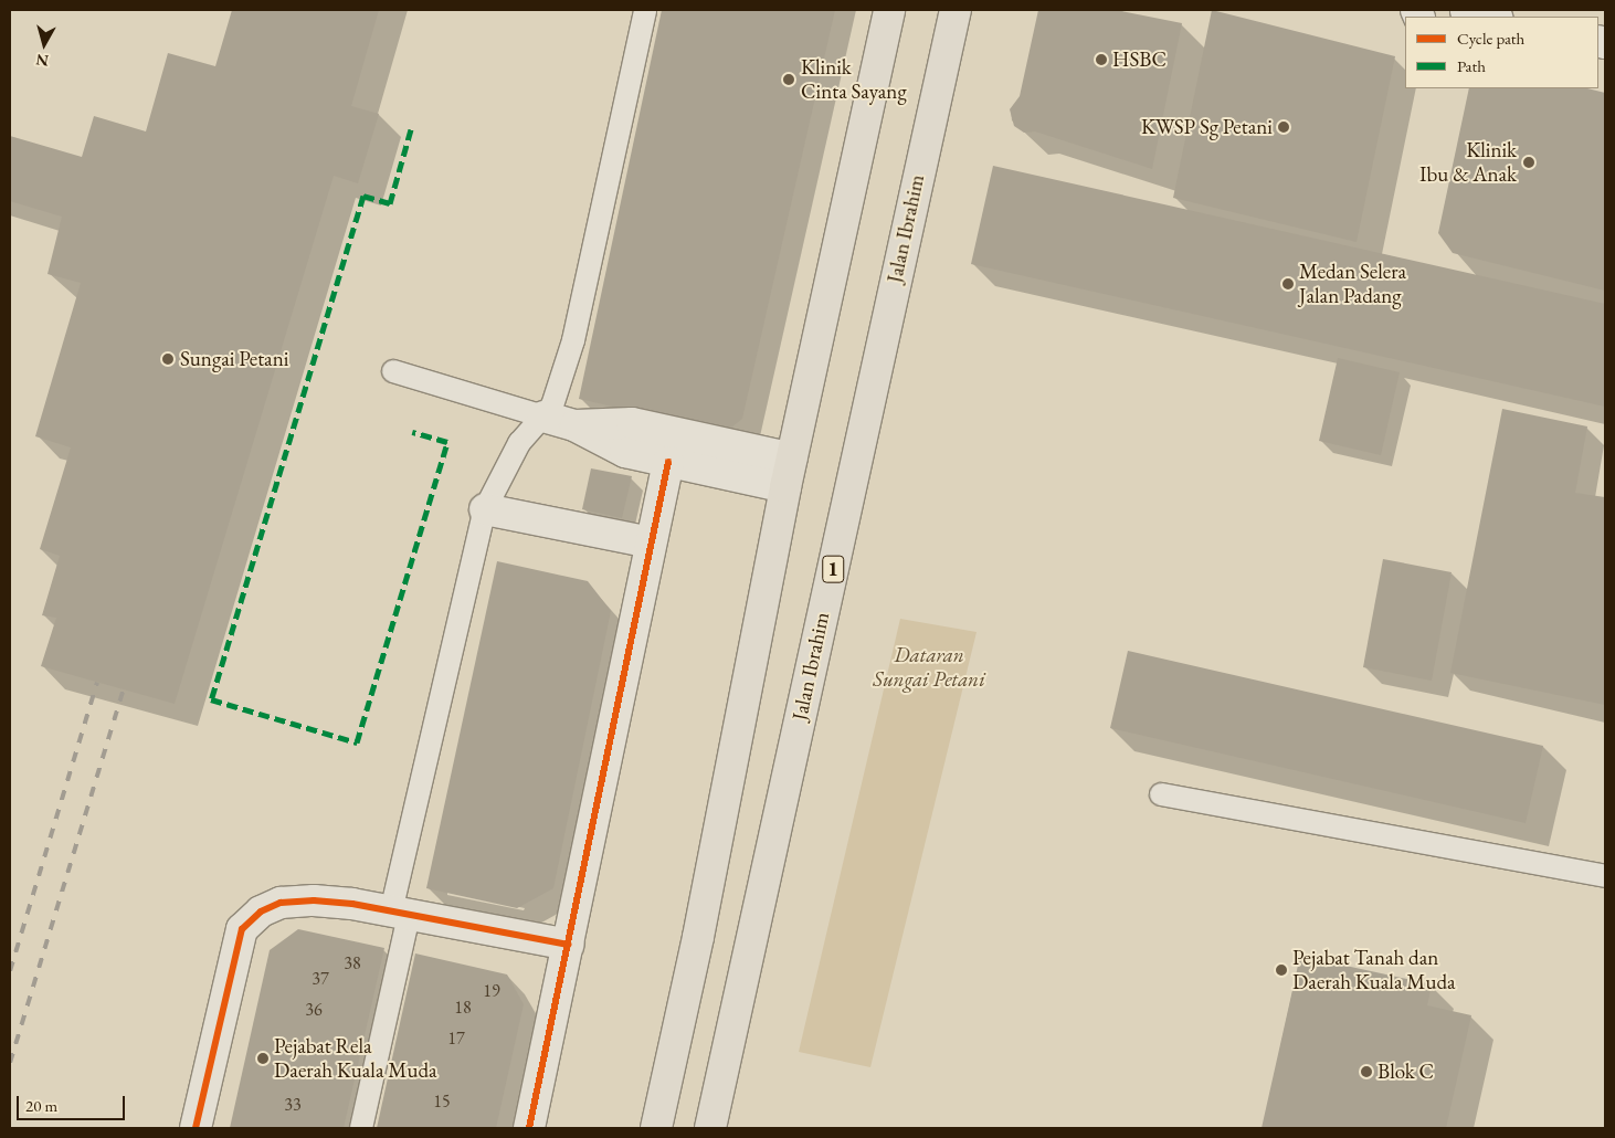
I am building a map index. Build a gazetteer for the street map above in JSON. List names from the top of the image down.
{
  "streets": {
    "main road": ["Jalan Ibrahim", "1"]
  },
  "parks": ["Dataran Sungai Petani"],
  "places": [
    "HSBC",
    "Klinik Cinta Sayang",
    "KWSP Sg Petani",
    "Klinik Ibu & Anak",
    "Medan Selera Jalan Padang",
    "Sungai Petani",
    "Pejabat Tanah dan Daerah Kuala Muda",
    "Pejabat Rela Daerah Kuala Muda",
    "Blok C"
  ],
  "house_numbers": [
    "38",
    "37",
    "19",
    "18",
    "36",
    "17",
    "15",
    "33"
  ],
  "legend": ["Cycle path", "Path"],
  "scale_bar": "20 m",
  "north": "bottom"
}
